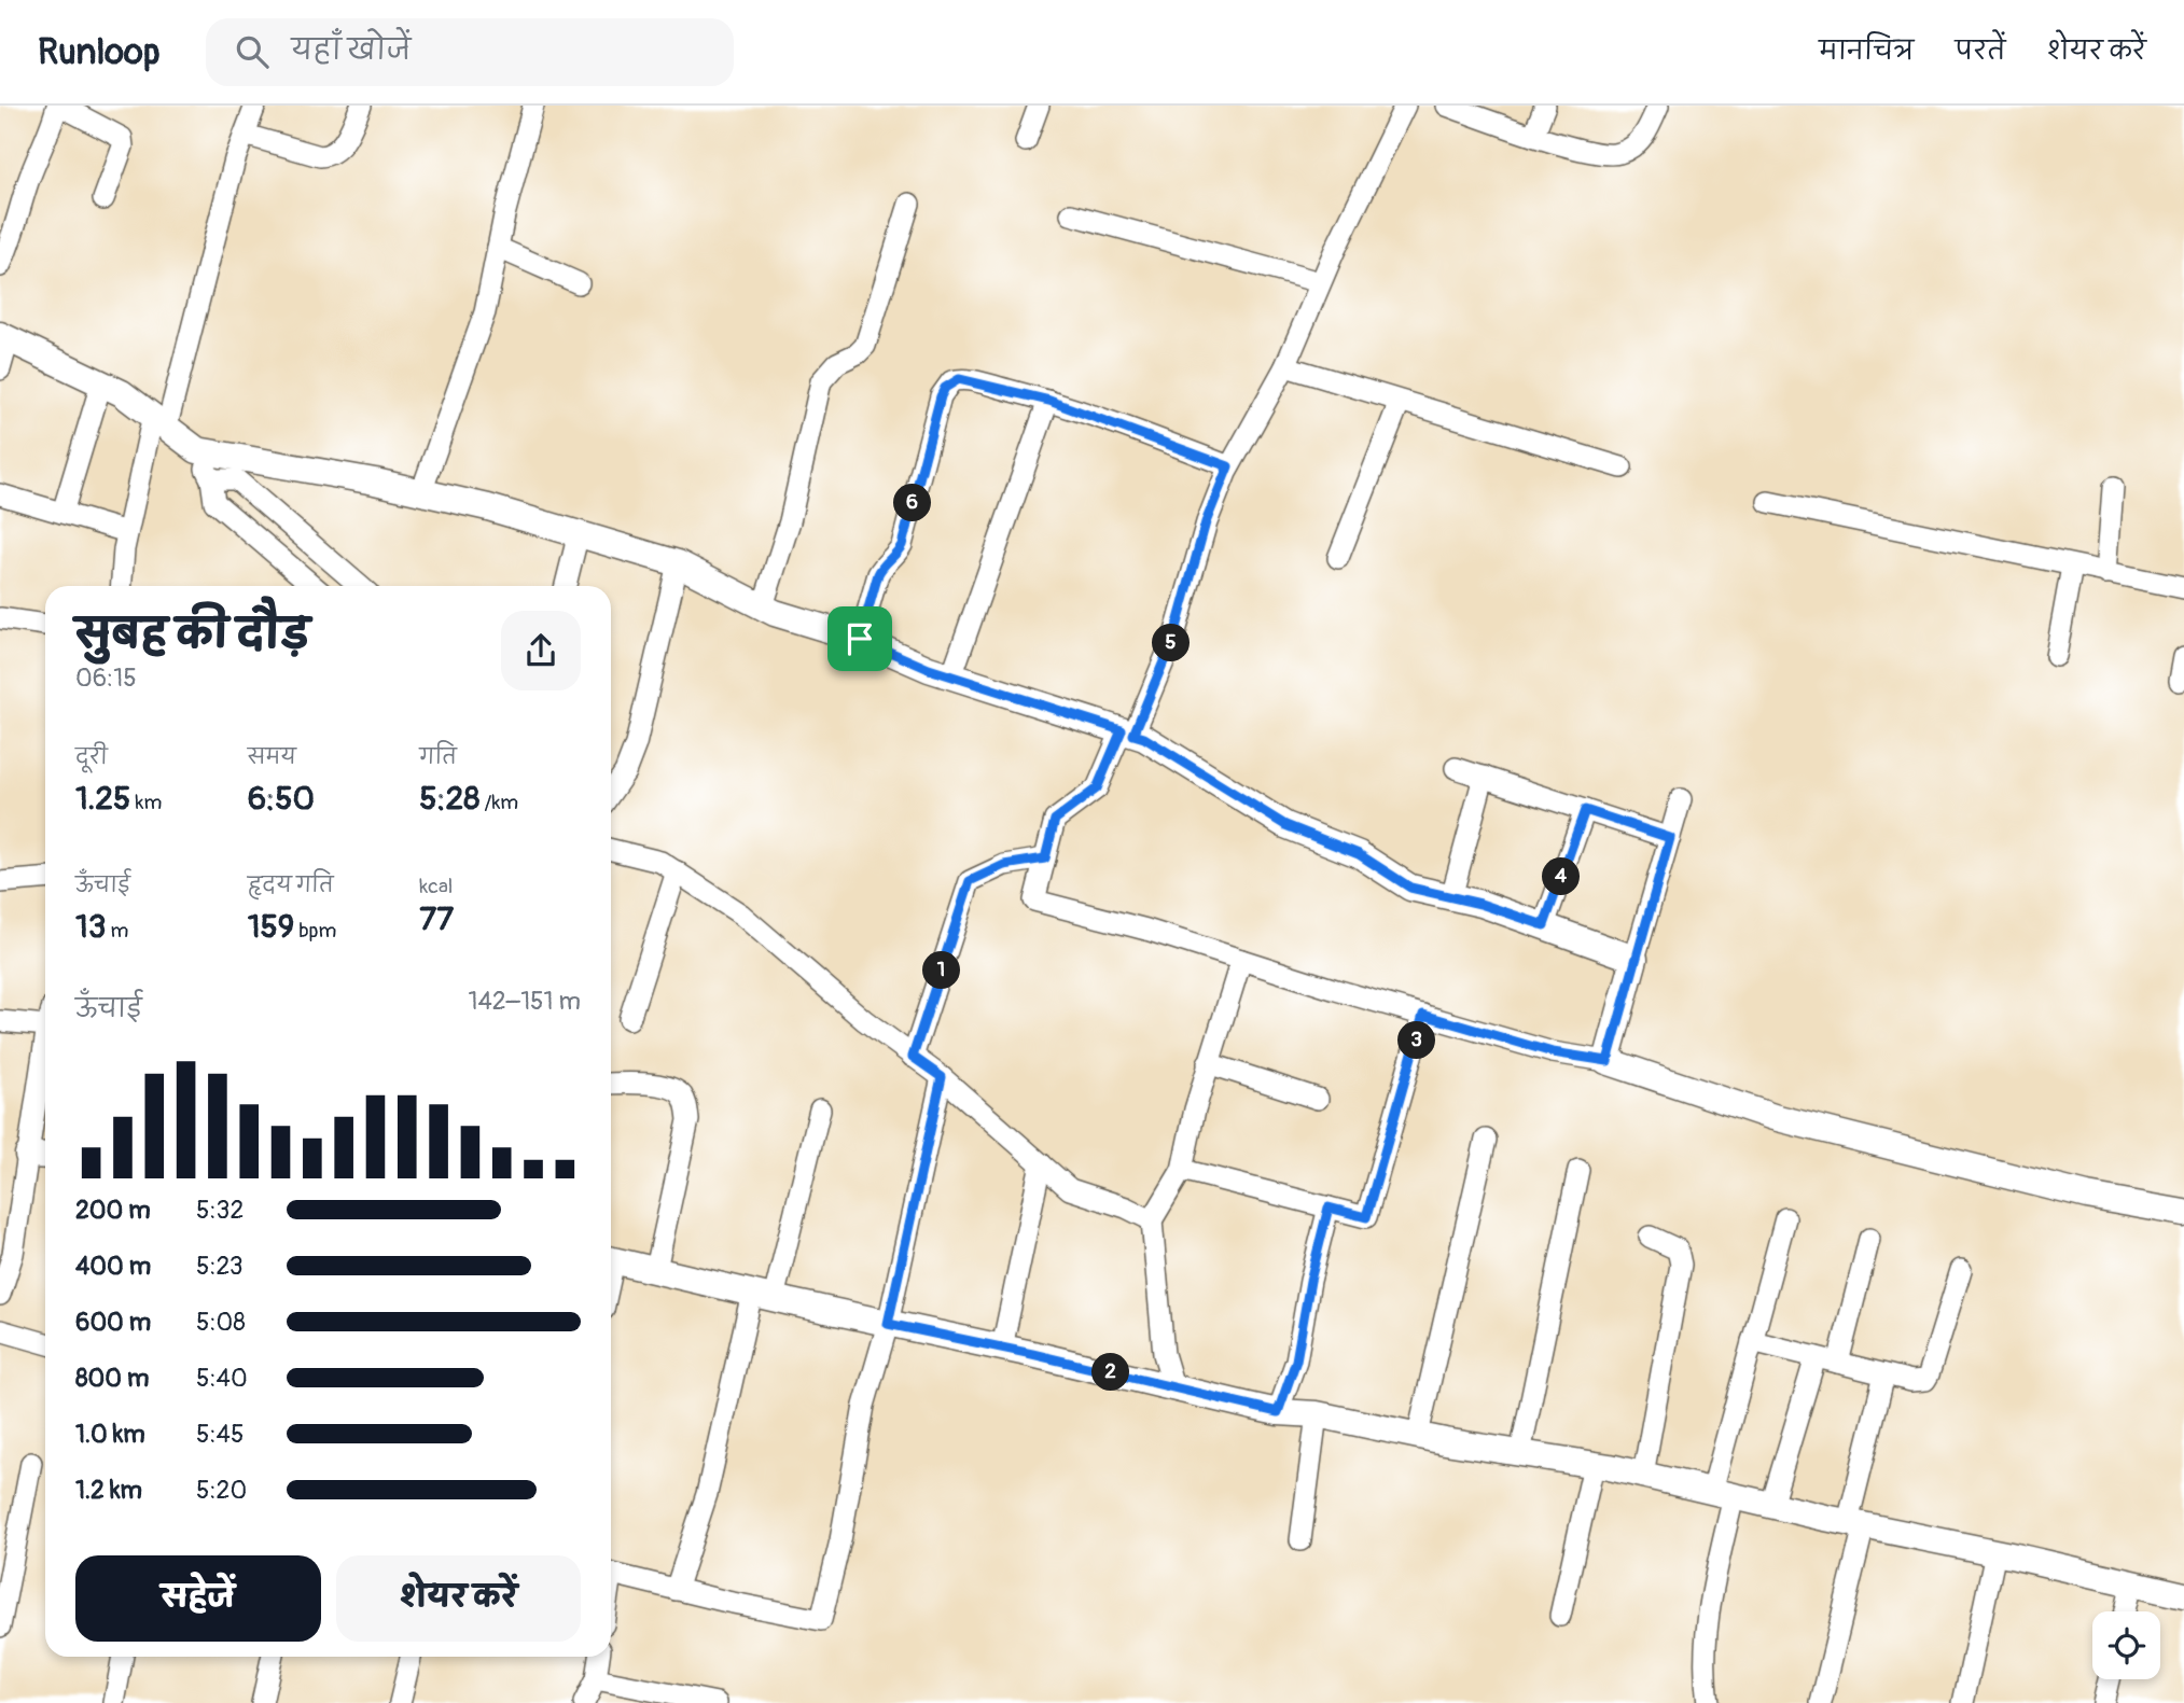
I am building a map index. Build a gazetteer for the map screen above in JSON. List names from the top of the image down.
{
  "page": {
    "header": "Runloop",
    "search": "यहाँ खोजें",
    "nav": ["मानचित्र", "परतें", "शेयर करें"],
    "pins": [
      "6",
      "5",
      "4",
      "1",
      "3",
      "2"
    ],
    "heading": ["सुबह की दौड़", "06:15"],
    "stats": [
      ["दूरी", "1.25 km"],
      ["समय", "6:50"],
      ["गति", "5:28 /km"],
      ["ऊँचाई", "13 m"],
      ["हृदय गति", "159 bpm"],
      ["kcal", "77"]
    ],
    "chart": ["ऊँचाई", "142–151 m"],
    "list": [
      {
        "name": "200 m",
        "note": "5:32"
      },
      {
        "name": "400 m",
        "note": "5:23"
      },
      {
        "name": "600 m",
        "note": "5:08"
      },
      {
        "name": "800 m",
        "note": "5:40"
      },
      {
        "name": "1.0 km",
        "note": "5:45"
      },
      {
        "name": "1.2 km",
        "note": "5:20"
      }
    ],
    "buttons": ["सहेजें", "शेयर करें"]
  }
}
